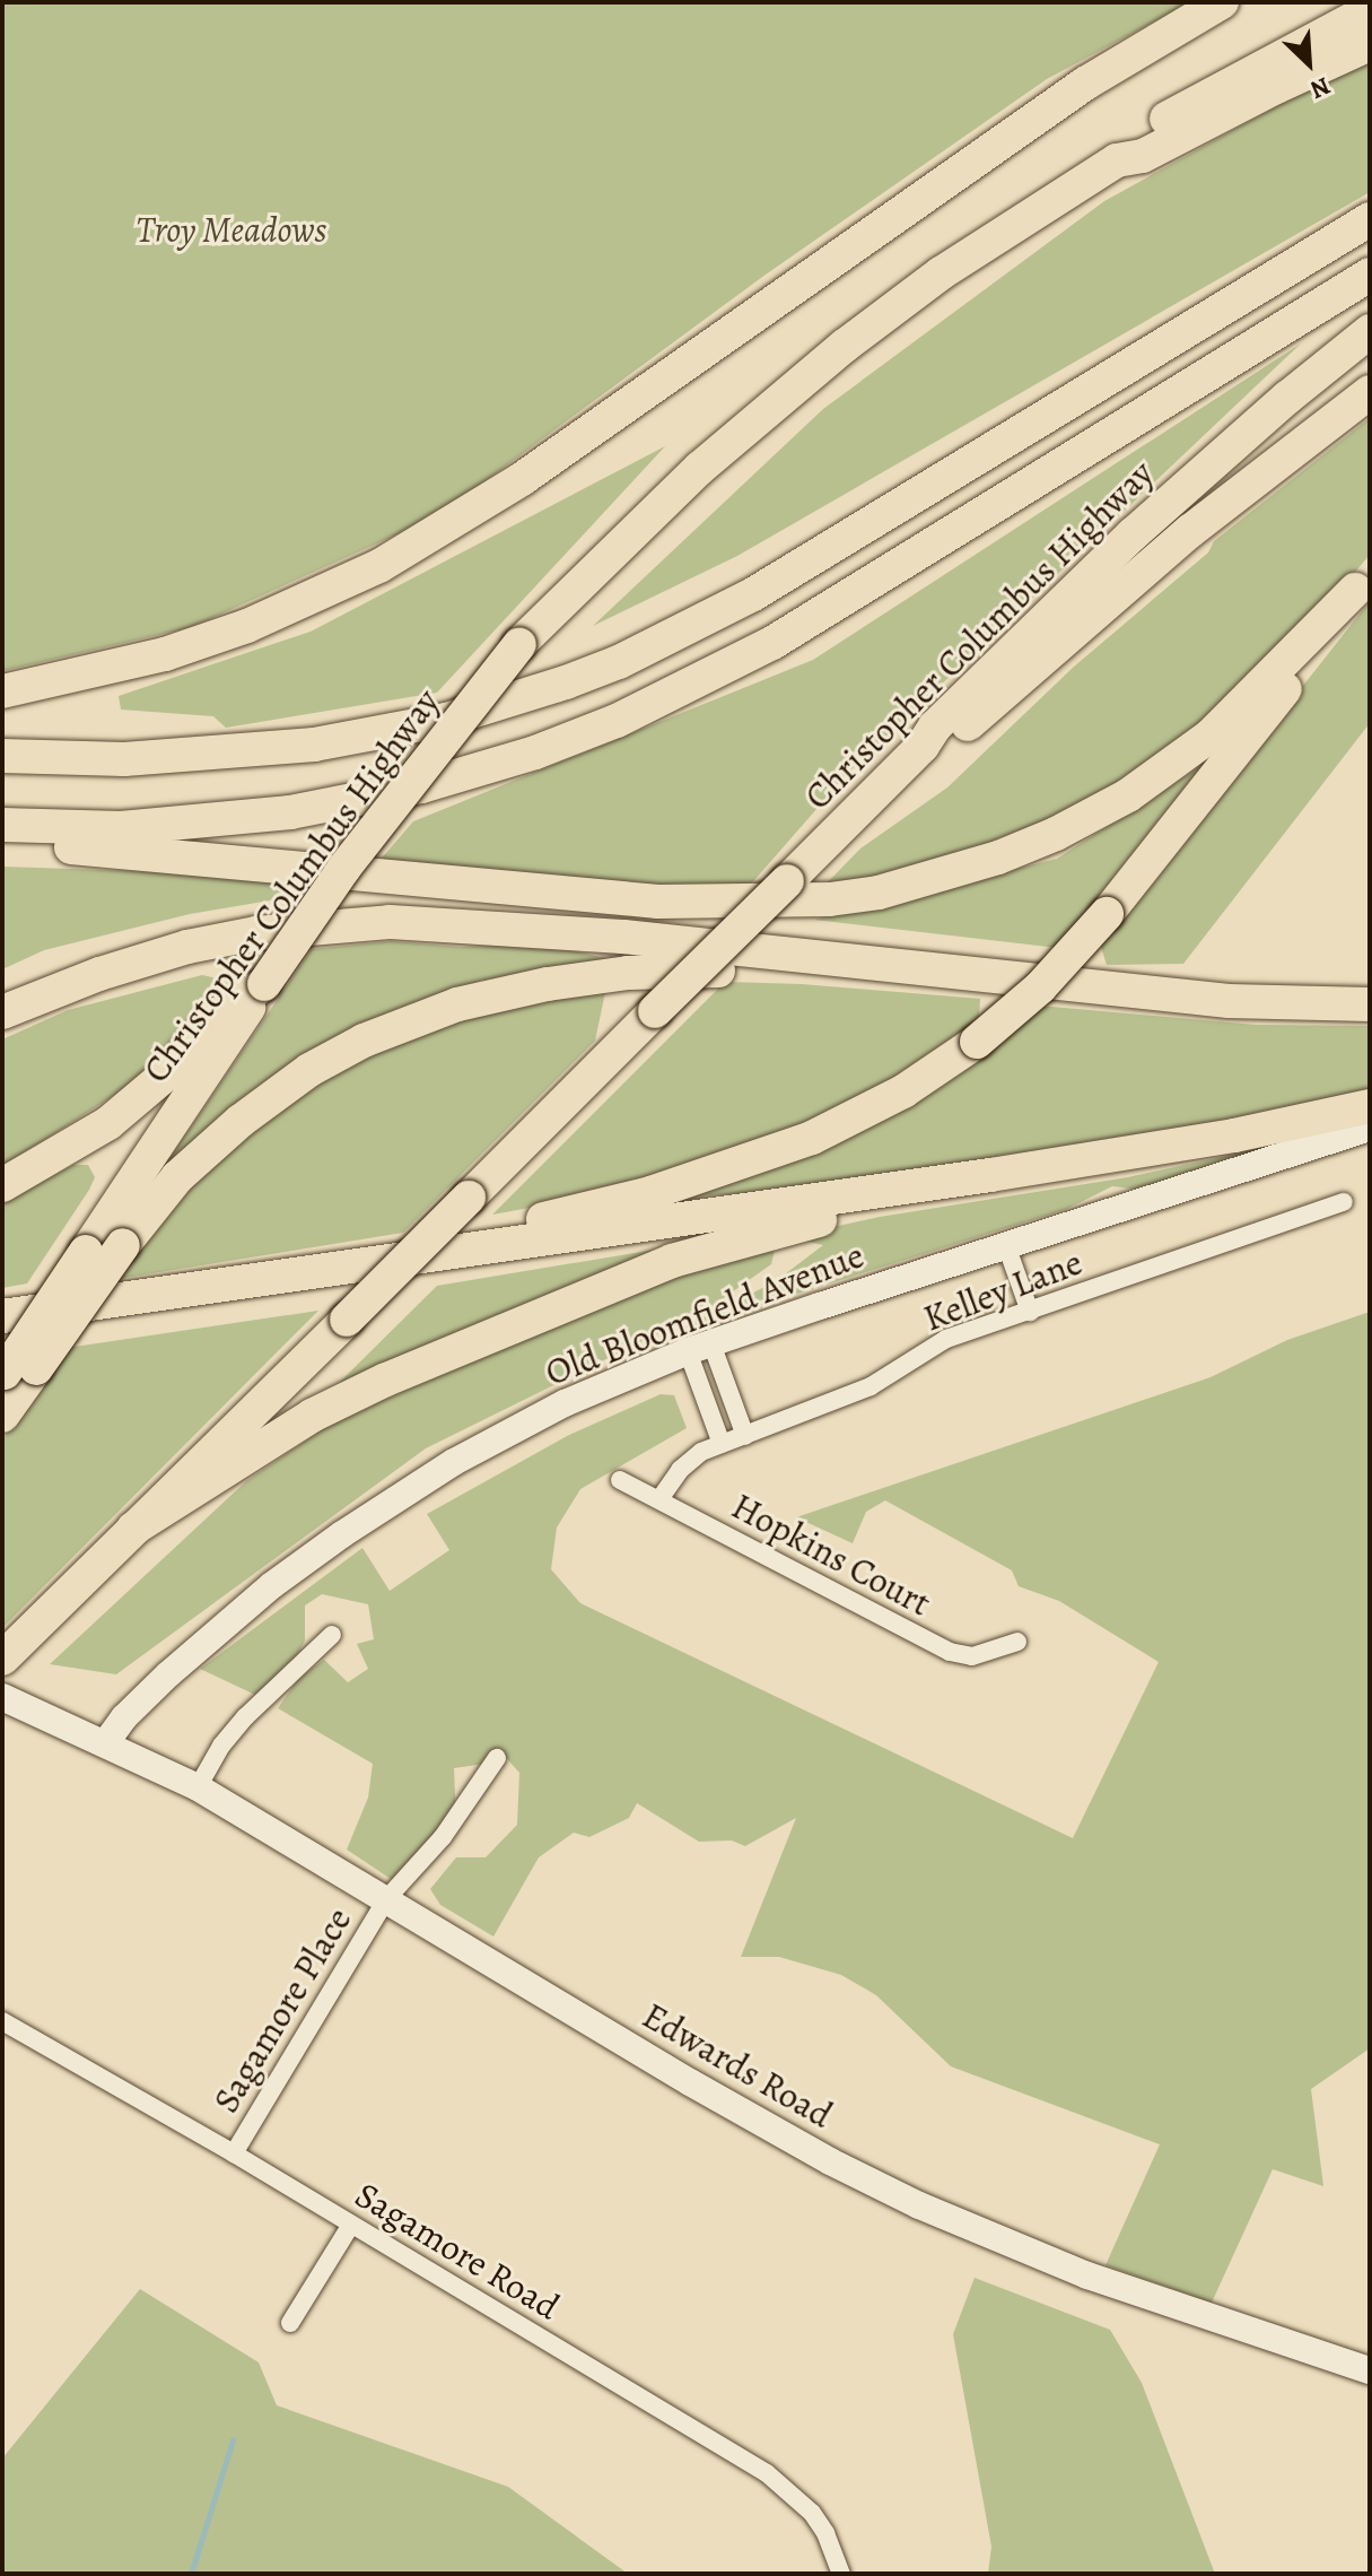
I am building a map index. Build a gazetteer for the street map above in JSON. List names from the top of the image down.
{
  "streets": {
    "highway": ["Christopher Columbus Highway"],
    "street": [
      "Kelley Lane",
      "Old Bloomfield Avenue",
      "Hopkins Court",
      "Sagamore Place",
      "Edwards Road",
      "Sagamore Road"
    ]
  },
  "crossings": [
    ["Kelley Lane", "Hopkins Court"],
    ["Old Bloomfield Avenue", "Edwards Road"],
    ["Sagamore Place", "Edwards Road"],
    ["Sagamore Place", "Sagamore Road"]
  ],
  "parks": ["Troy Meadows"],
  "north": "bottom right"
}
